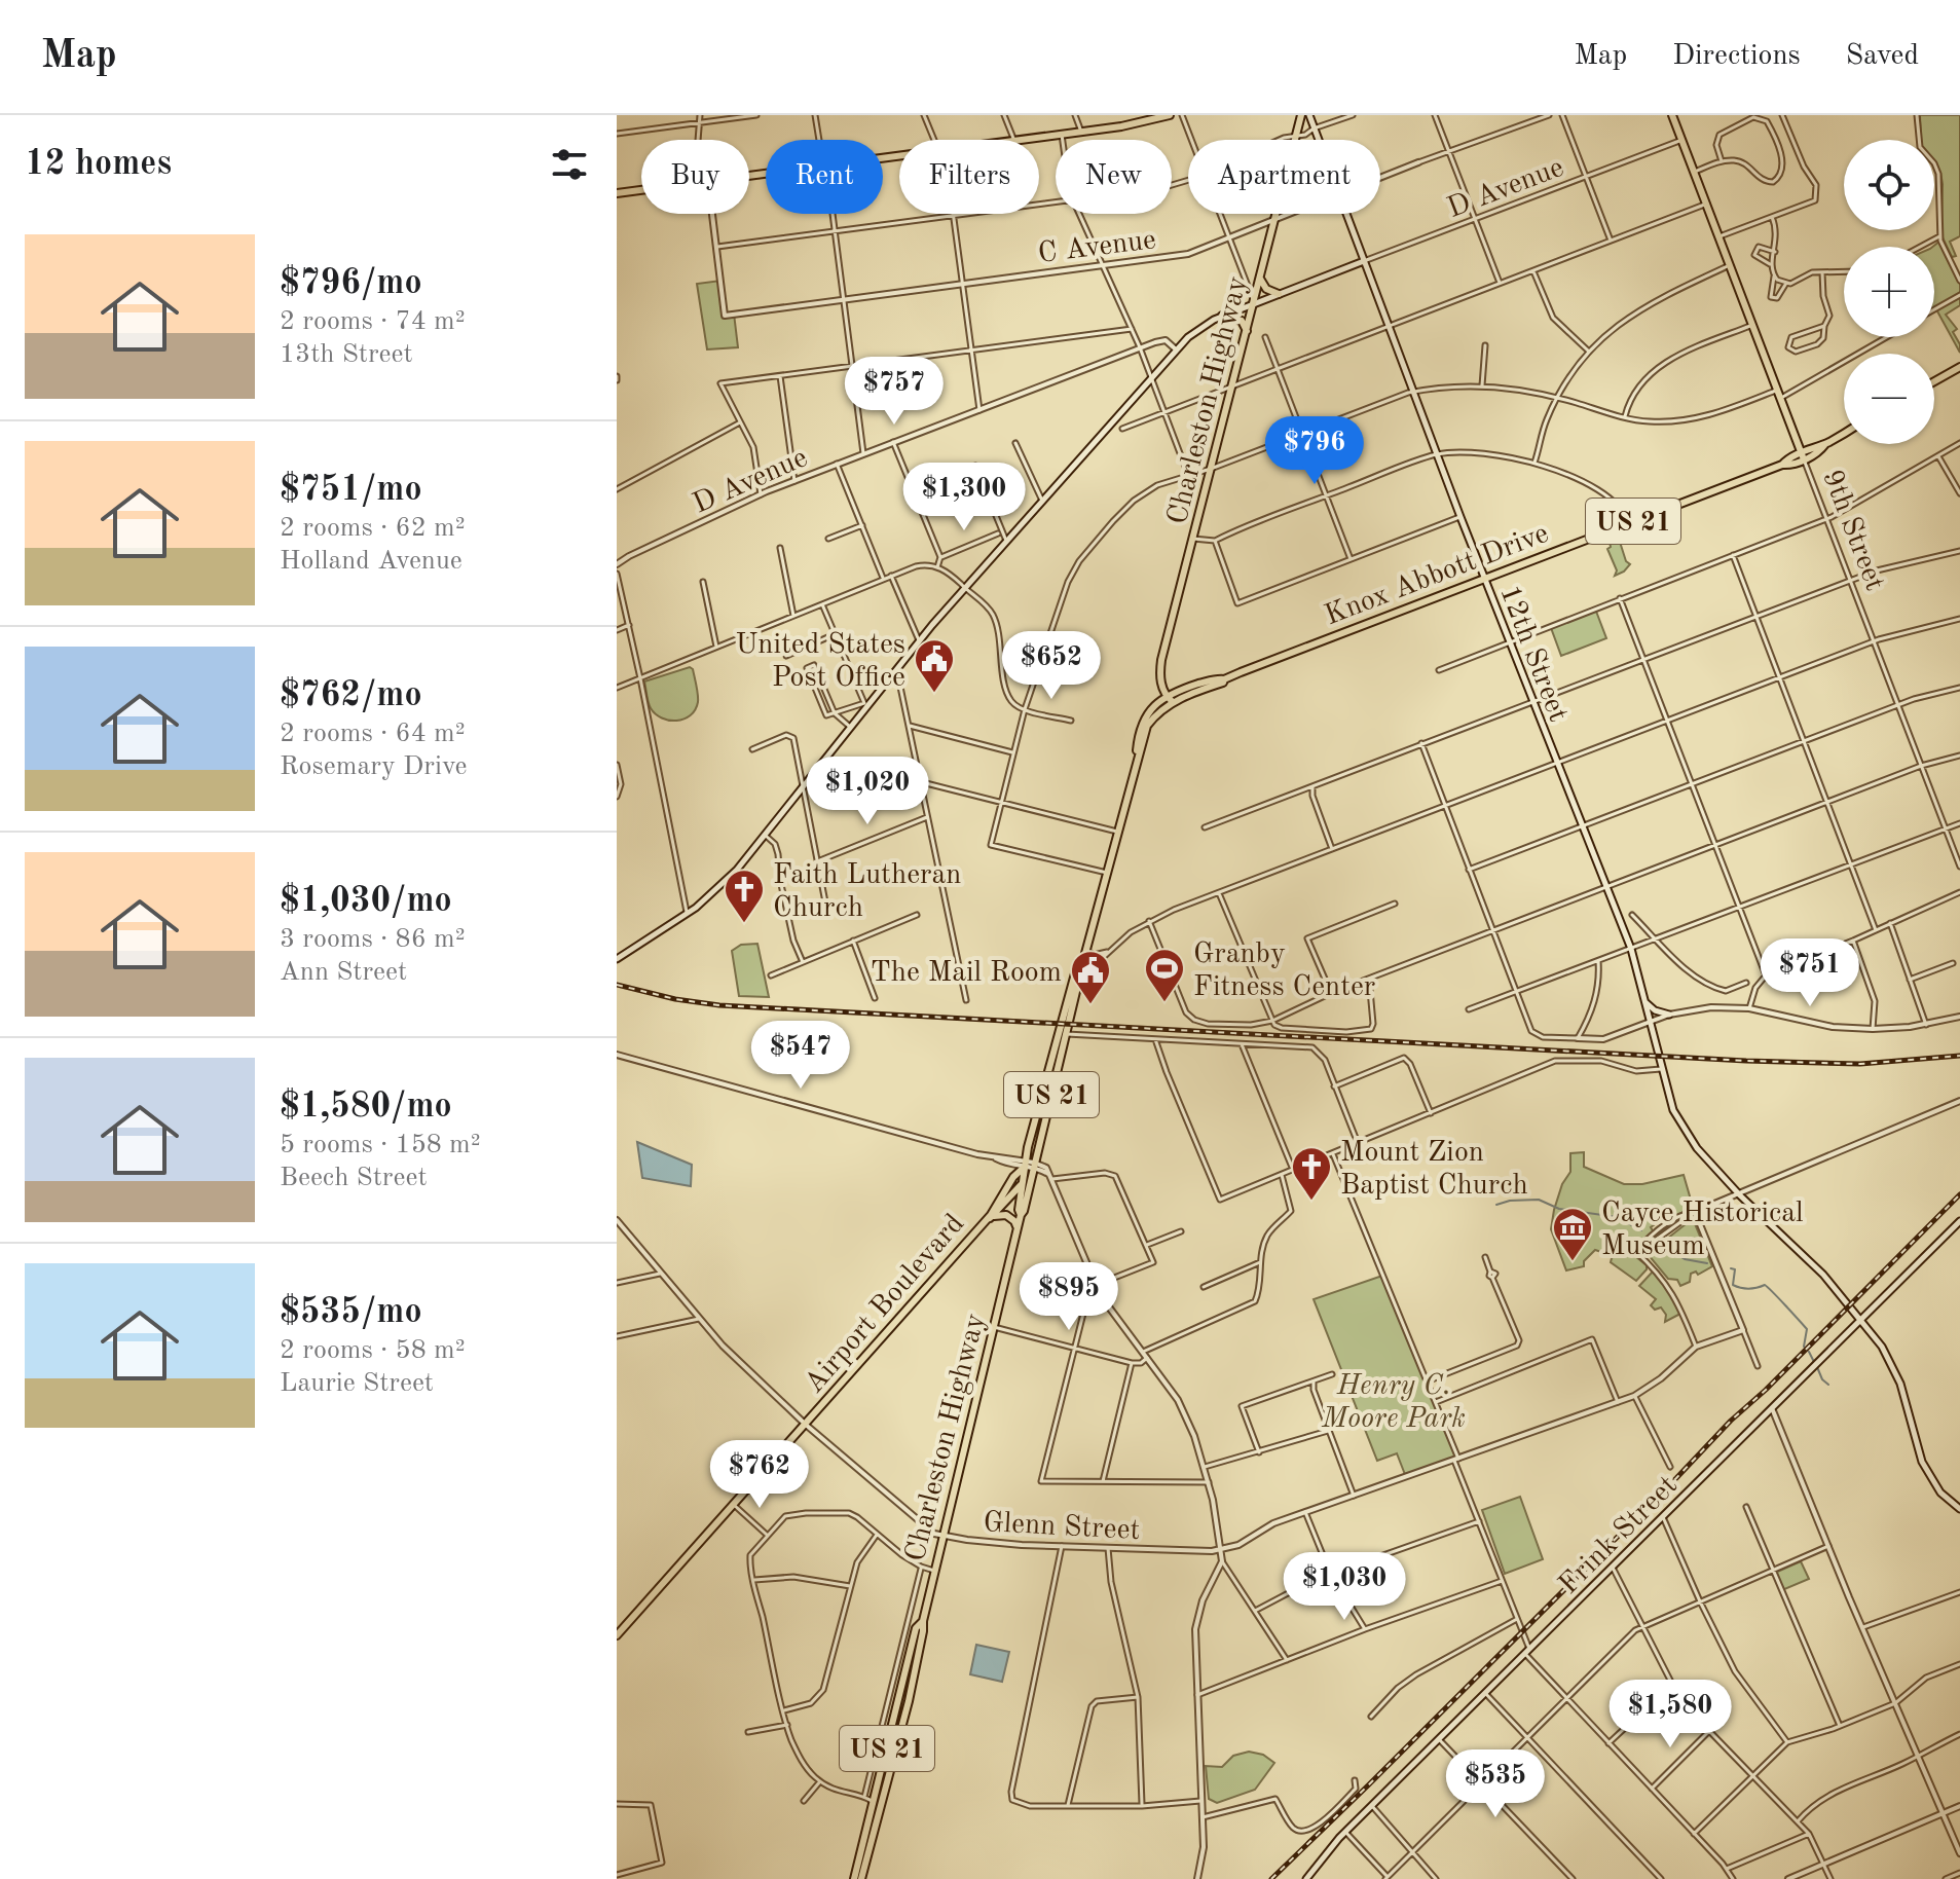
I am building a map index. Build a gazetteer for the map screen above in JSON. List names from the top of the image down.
{
  "streets": {
    "main road": [
      "D Avenue",
      "Charleston Highway",
      "US 21",
      "9th Street",
      "Knox Abbott Drive",
      "12th Street",
      "Airport Boulevard",
      "Frink Street"
    ],
    "street": ["C Avenue", "Glenn Street"]
  },
  "crossings": [
    ["D Avenue", "Charleston Highway"],
    ["D Avenue", "9th Street"],
    ["D Avenue", "12th Street"],
    ["C Avenue", "Charleston Highway"],
    ["Charleston Highway", "Knox Abbott Drive"],
    ["Charleston Highway", "Airport Boulevard"],
    ["Charleston Highway", "Glenn Street"],
    ["9th Street", "Knox Abbott Drive"],
    ["Knox Abbott Drive", "12th Street"],
    ["12th Street", "Frink Street"],
    ["Airport Boulevard", "Glenn Street"]
  ],
  "parks": ["Henry C. Moore Park"],
  "places": {
    "public building": ["United States Post Office", "The Mail Room"],
    "church": ["Faith Lutheran Church", "Mount Zion Baptist Church"],
    "sports": ["Granby Fitness Center"],
    "museum": ["Cayce Historical Museum"]
  },
  "page": {
    "header": "Map",
    "nav": ["Map", "Directions", "Saved"],
    "heading": "12 homes",
    "map_buttons": ["+", "−"],
    "chip": [
      "Buy",
      "Rent",
      "Filters",
      "New",
      "Apartment"
    ],
    "list": [
      {
        "name": "$796/mo",
        "note": "2 rooms · 74 m² · 13th Street"
      },
      {
        "name": "$751/mo",
        "note": "2 rooms · 62 m² · Holland Avenue"
      },
      {
        "name": "$762/mo",
        "note": "2 rooms · 64 m² · Rosemary Drive"
      },
      {
        "name": "$1,030/mo",
        "note": "3 rooms · 86 m² · Ann Street"
      },
      {
        "name": "$1,580/mo",
        "note": "5 rooms · 158 m² · Beech Street"
      },
      {
        "name": "$535/mo",
        "note": "2 rooms · 58 m² · Laurie Street"
      }
    ],
    "price": [
      "$757",
      "$796",
      "$1,300",
      "$652",
      "$1,020",
      "$751",
      "$547",
      "$895",
      "$762",
      "$1,030",
      "$1,580",
      "$535"
    ]
  }
}
